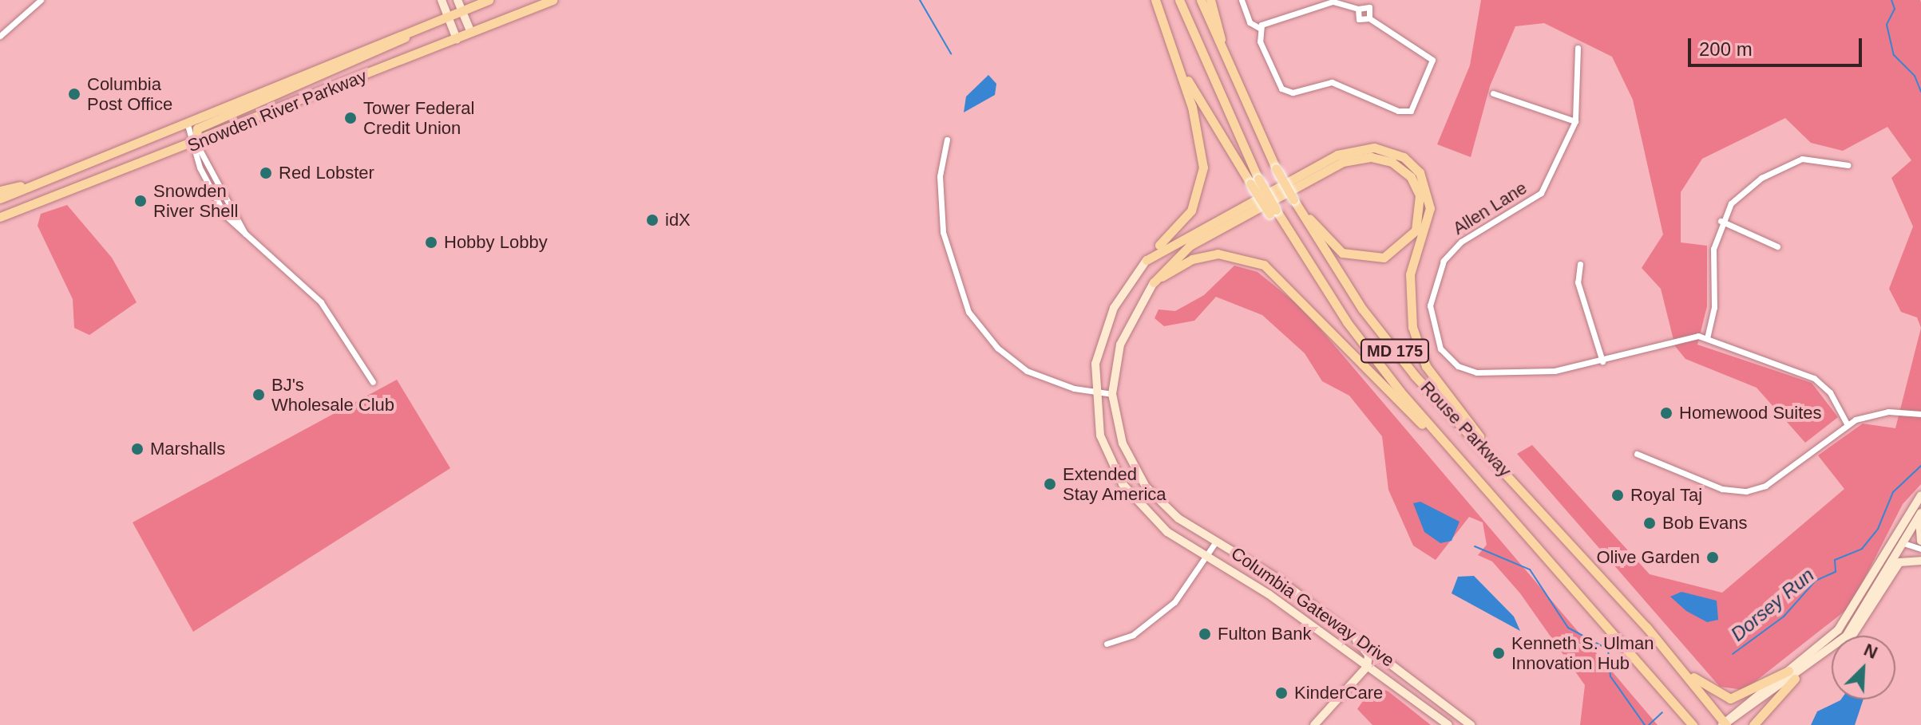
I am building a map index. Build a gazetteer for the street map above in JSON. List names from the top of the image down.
{
  "streets": {
    "main road": ["Snowden River Parkway", "MD 175", "Rouse Parkway"],
    "street": ["Allen Lane", "Columbia Gateway Drive"]
  },
  "water": ["Dorsey Run"],
  "places": [
    "Columbia Post Office",
    "Tower Federal Credit Union",
    "Red Lobster",
    "Snowden River Shell",
    "idX",
    "Hobby Lobby",
    "BJ's Wholesale Club",
    "Homewood Suites",
    "Marshalls",
    "Extended Stay America",
    "Royal Taj",
    "Bob Evans",
    "Olive Garden",
    "Fulton Bank",
    "Kenneth S. Ulman Innovation Hub",
    "KinderCare"
  ],
  "scale_bar": "200 m",
  "north": "top right"
}
